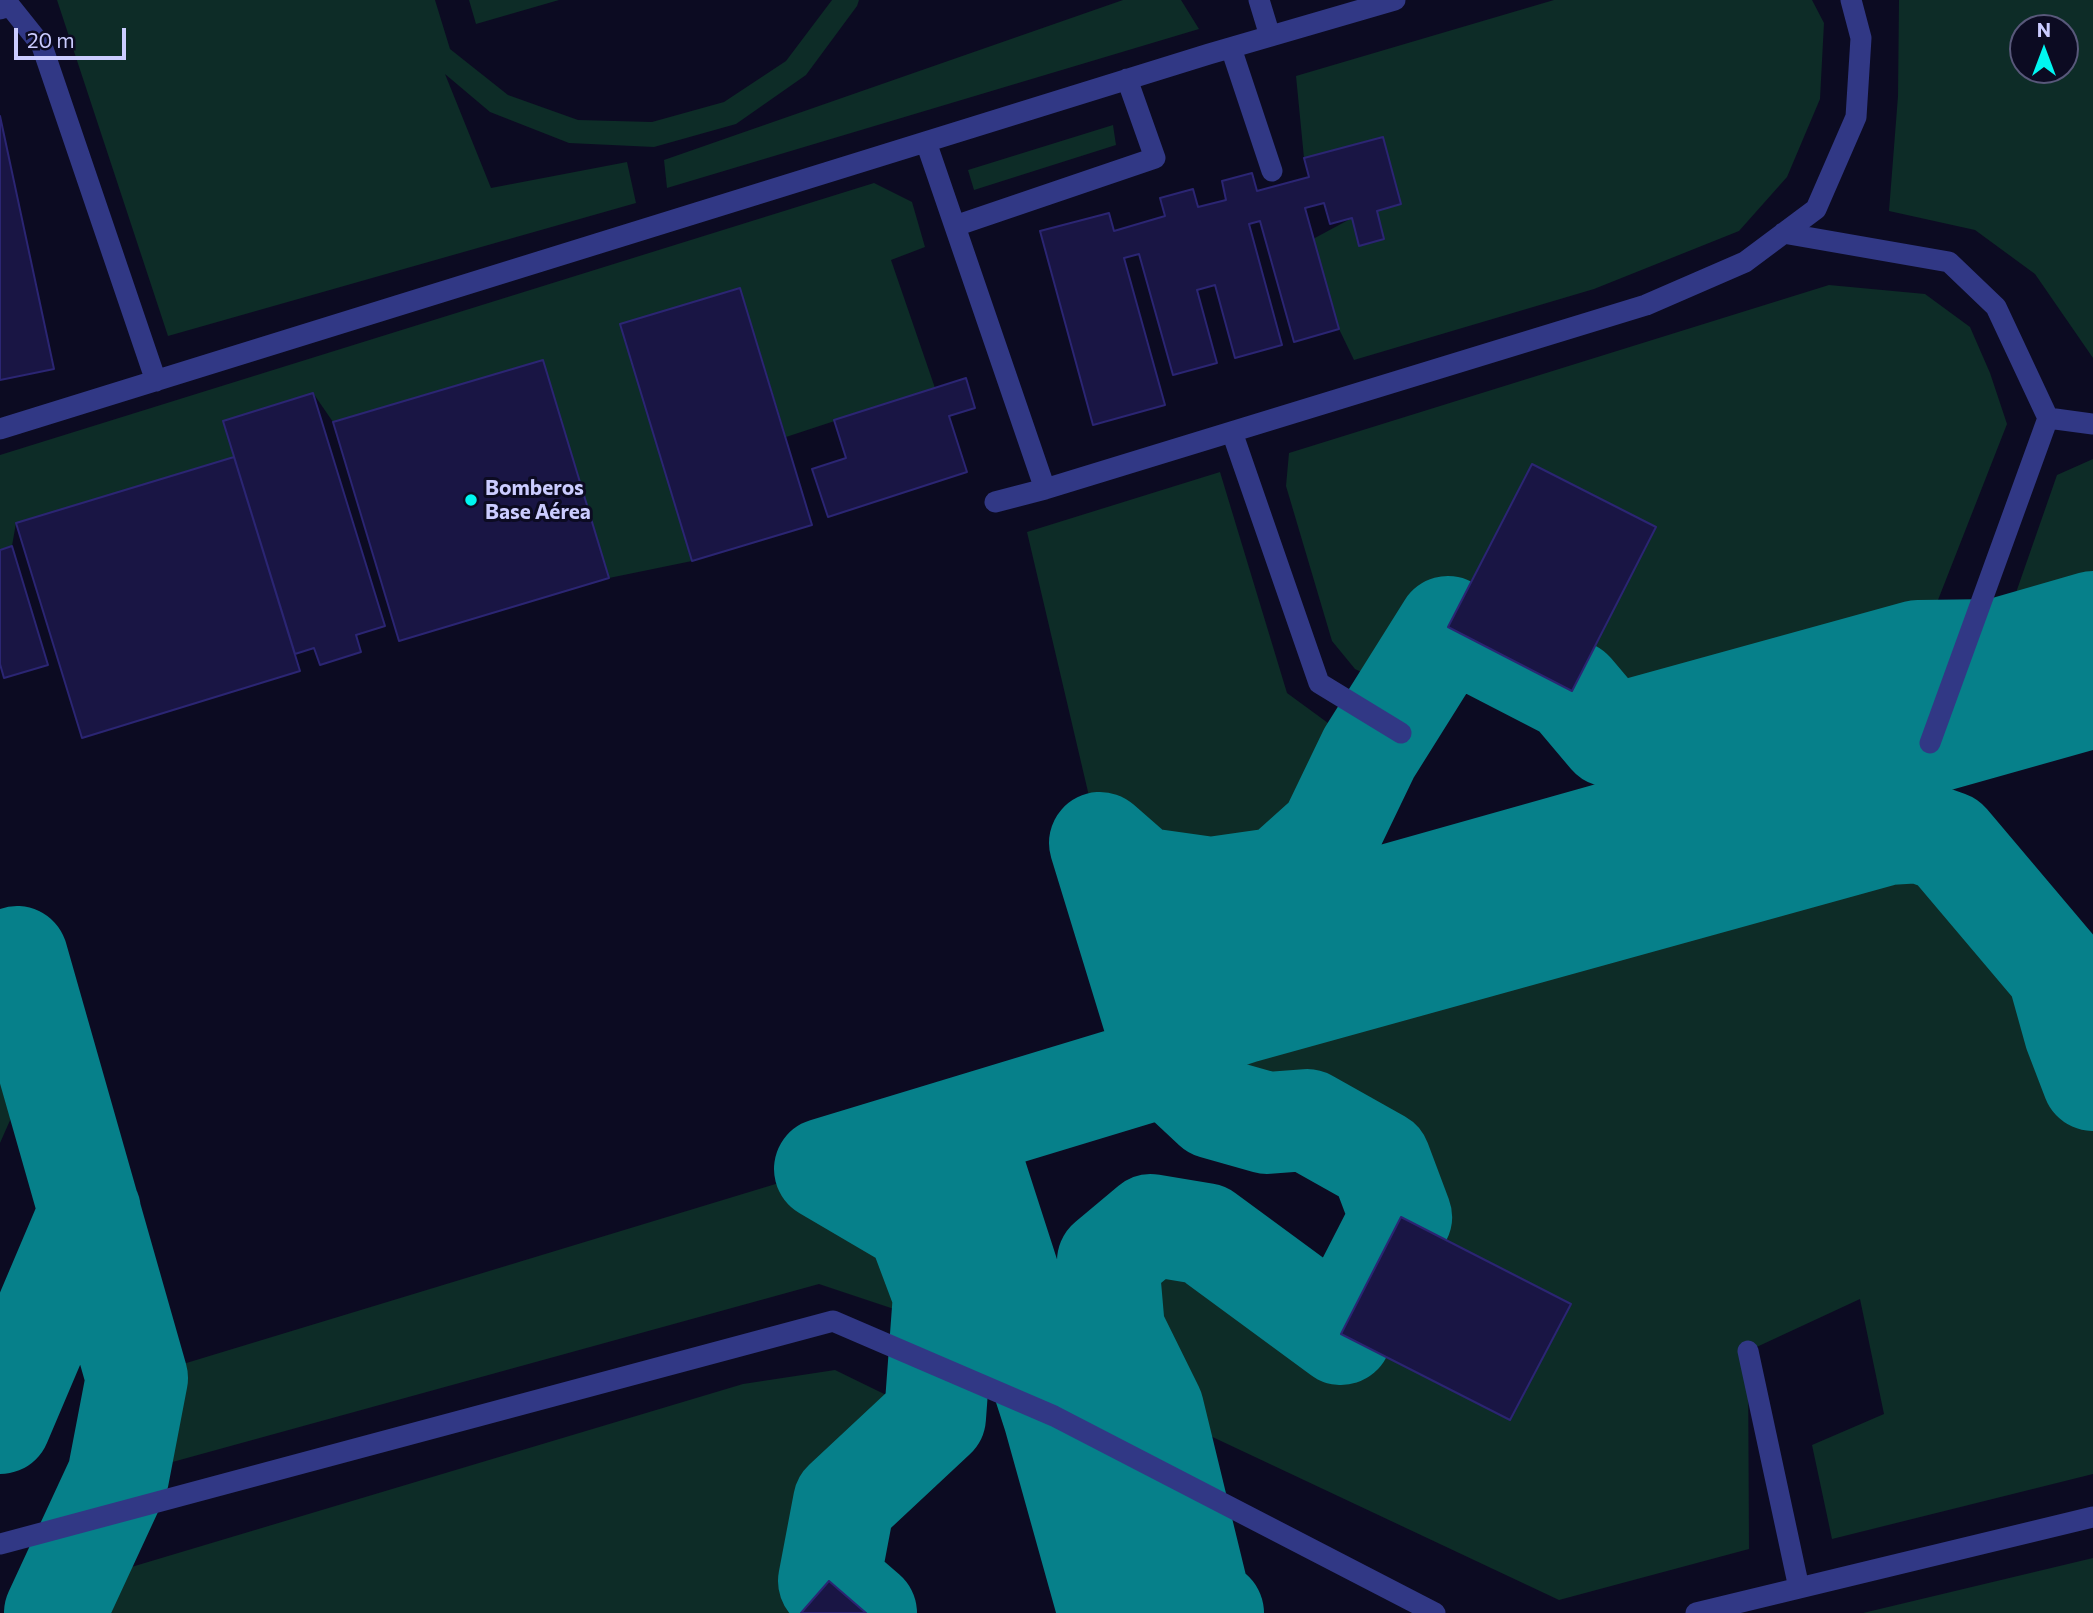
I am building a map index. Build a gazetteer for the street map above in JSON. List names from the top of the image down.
{
  "places": ["Bomberos Base Aérea"],
  "scale_bar": "20 m",
  "north": "top"
}
